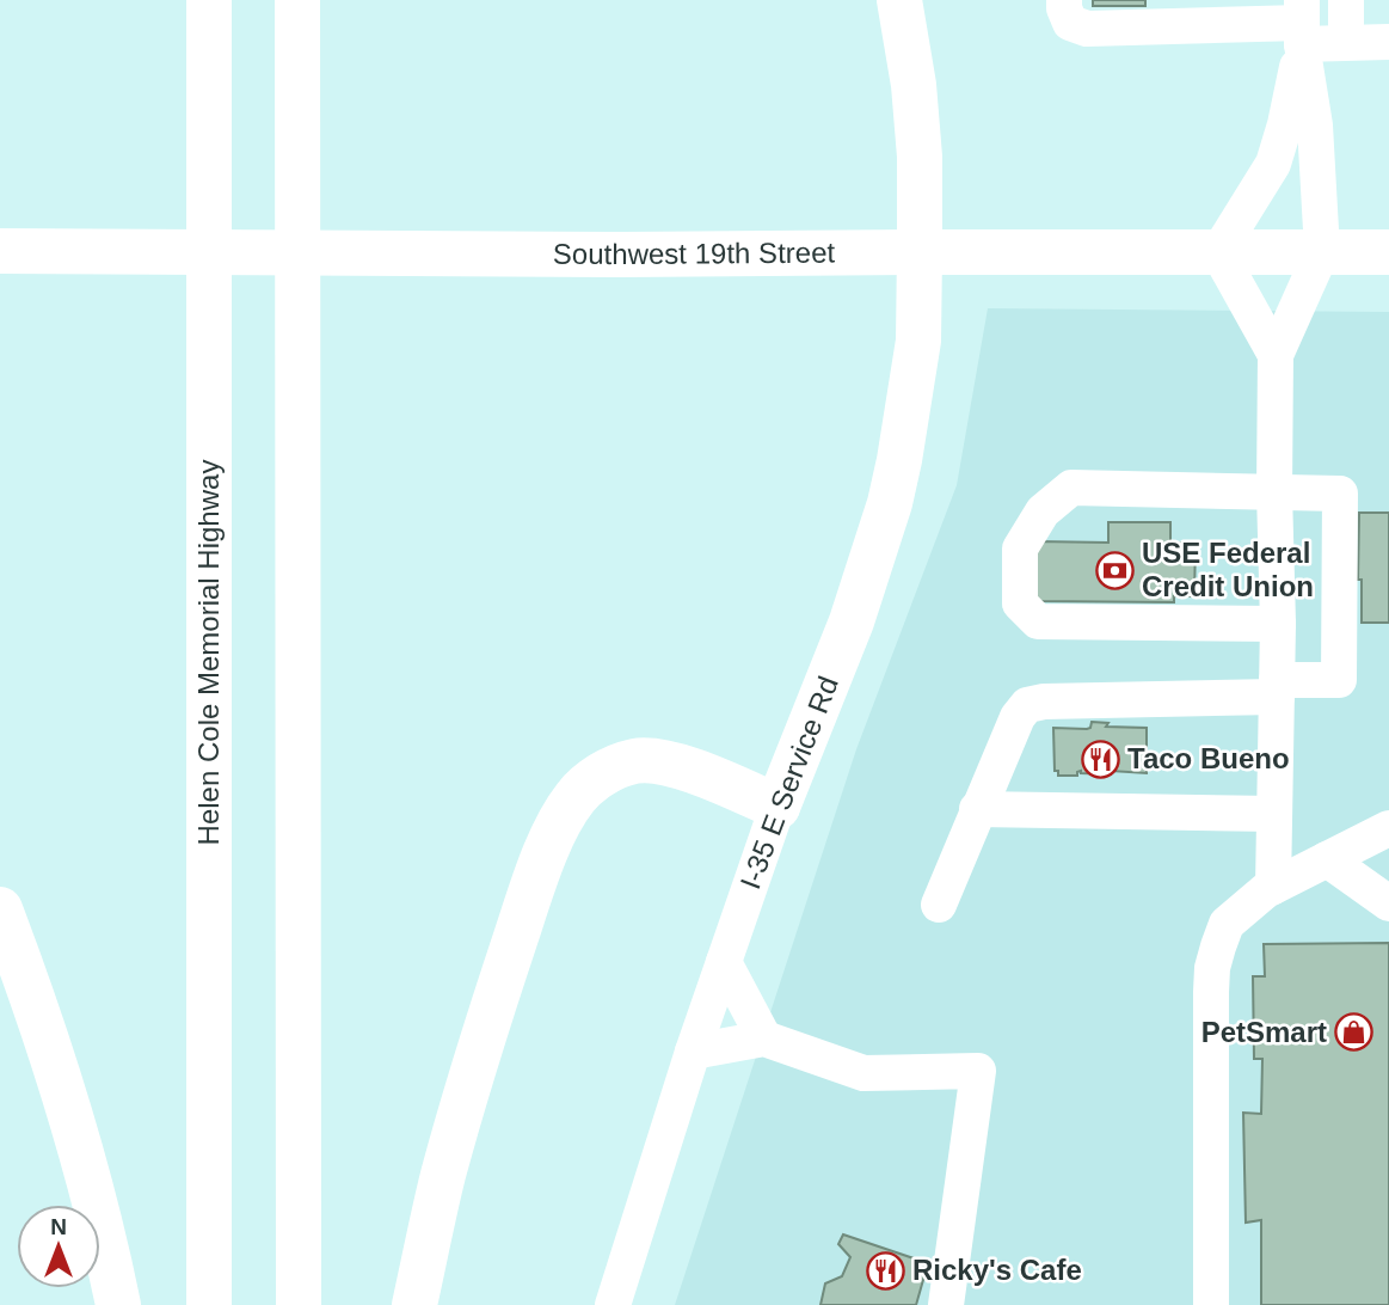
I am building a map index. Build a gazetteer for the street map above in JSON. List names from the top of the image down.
{
  "streets": {
    "main road": ["Southwest 19th Street", "Helen Cole Memorial Highway", "I-35 E Service Rd"]
  },
  "crossings": [
    ["Southwest 19th Street", "I-35 E Service Rd"]
  ],
  "places": {
    "bank": ["USE Federal Credit Union"],
    "restaurant": ["Taco Bueno", "Ricky's Cafe"],
    "shop": ["PetSmart"]
  },
  "north": "top"
}
